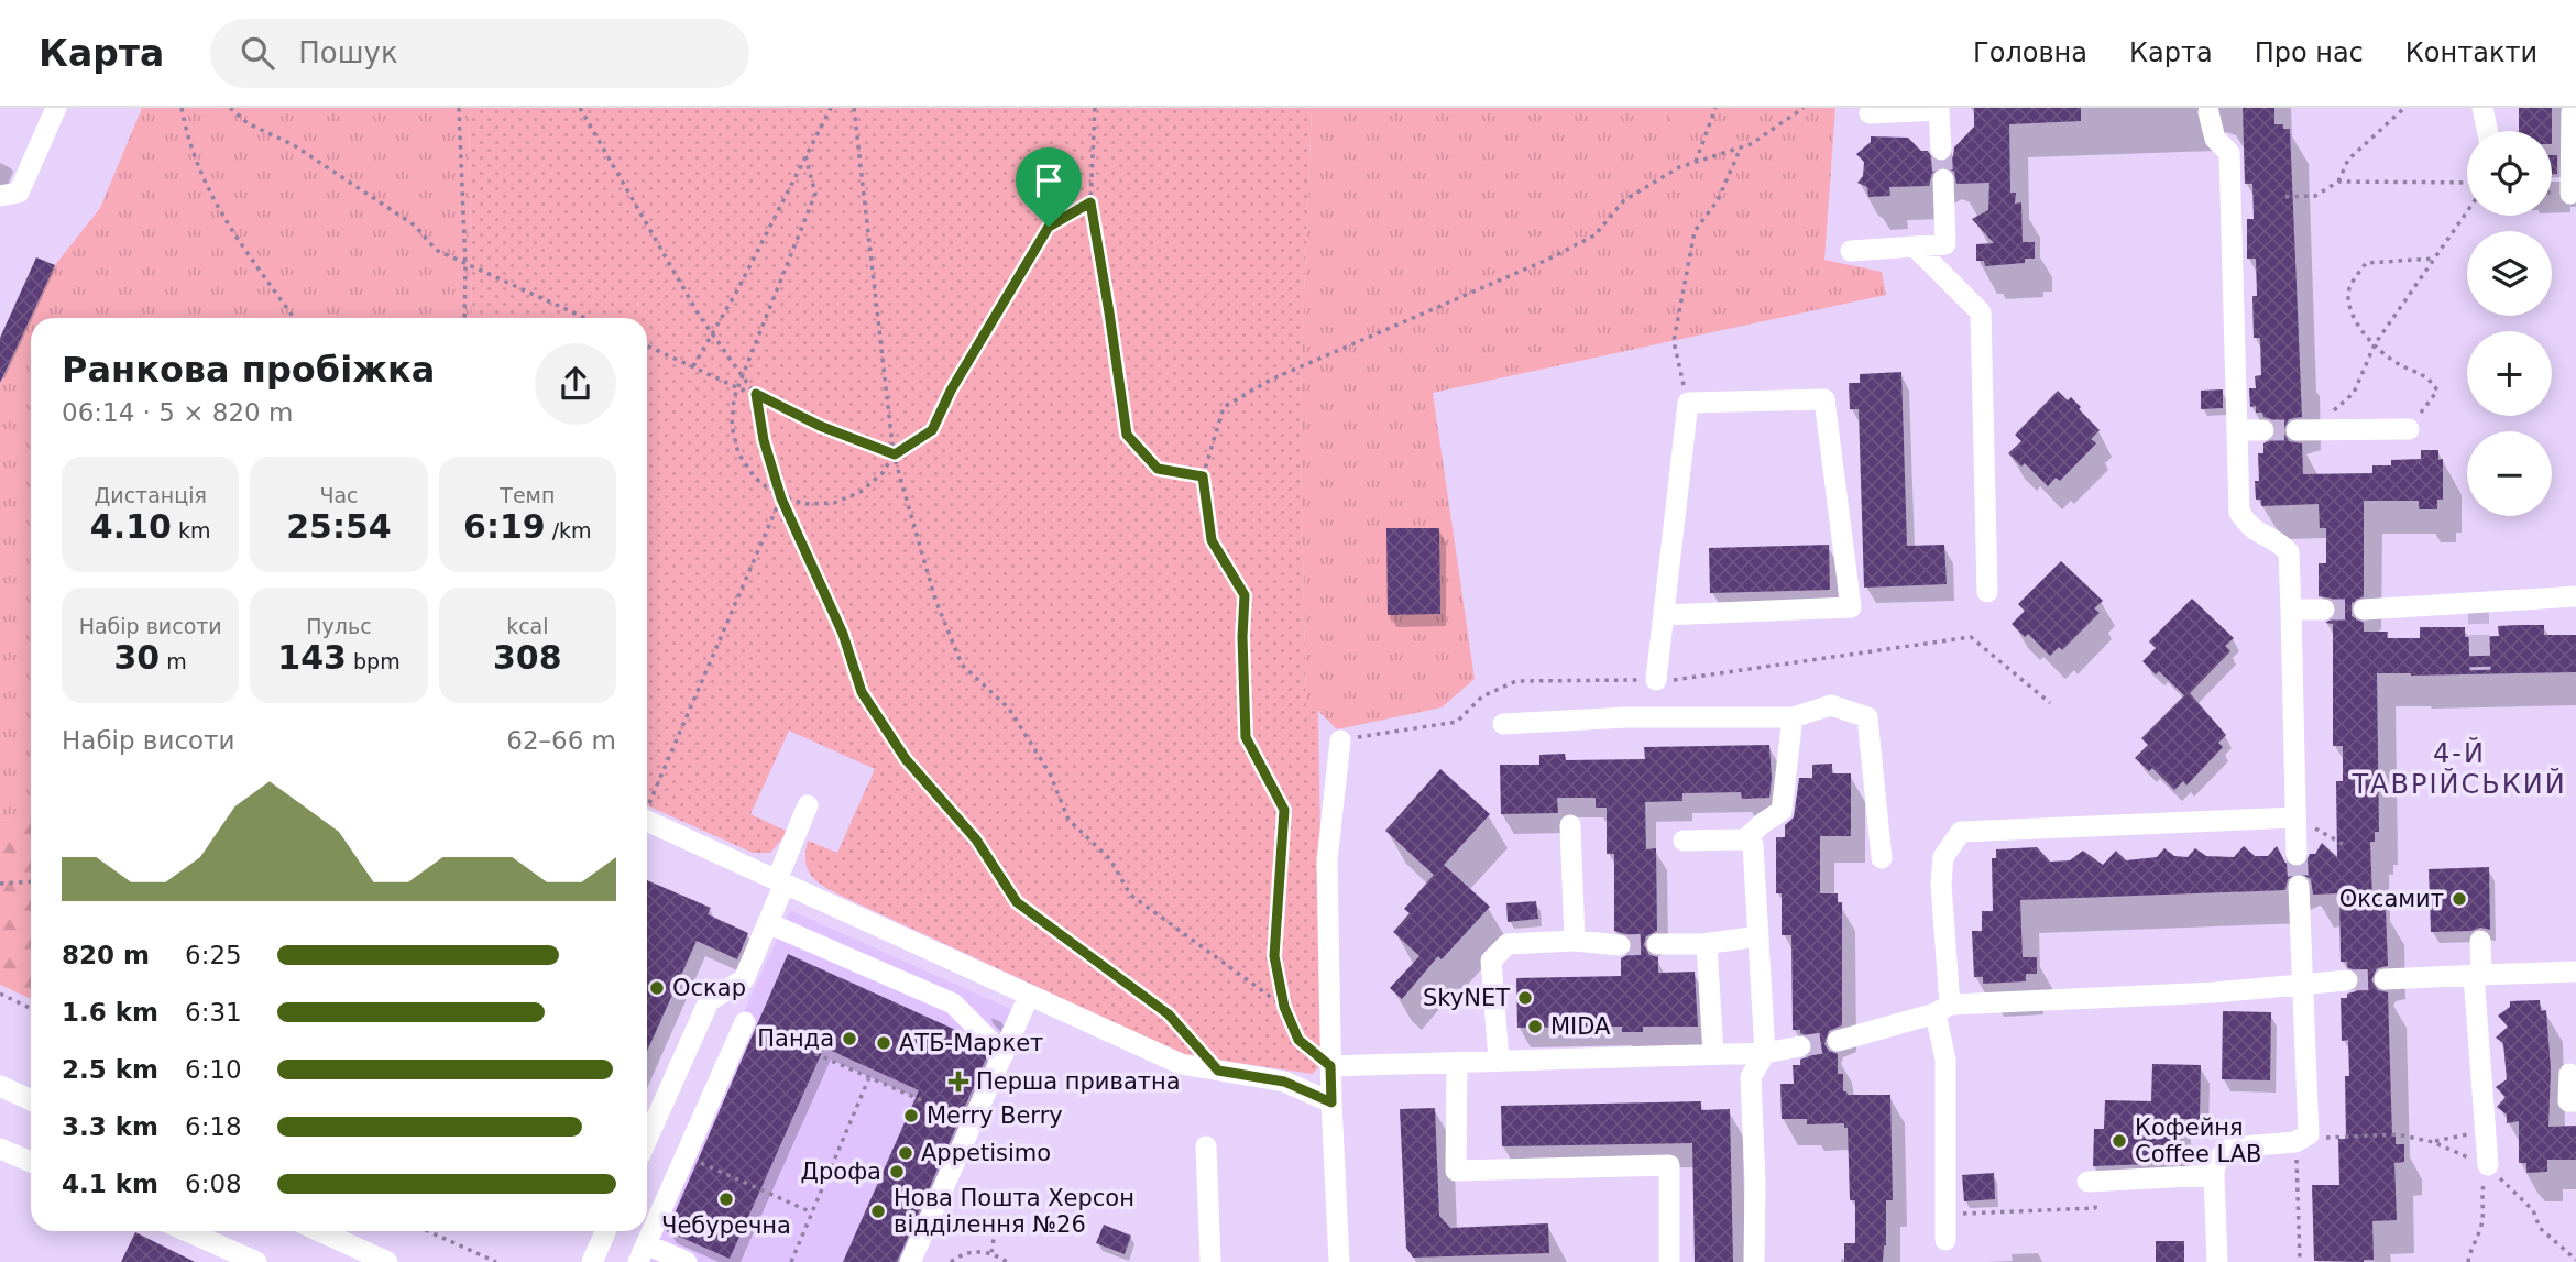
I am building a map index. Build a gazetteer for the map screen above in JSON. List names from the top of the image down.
{
  "districts": ["4-Й ТАВРІЙСЬКИЙ"],
  "places": {
    "other": [
      "Оксамит",
      "Оскар",
      "SkyNET",
      "MIDA",
      "Панда",
      "АТБ-Маркет",
      "Merry Berry",
      "Кофейня Coffee LAB",
      "Appetisimo",
      "Дрофа",
      "Чебуречна",
      "Нова Пошта Херсон відділення №26"
    ],
    "health": ["Перша приватна"]
  },
  "page": {
    "header": "Карта",
    "search": "Пошук",
    "nav": [
      "Головна",
      "Карта",
      "Про нас",
      "Контакти"
    ],
    "map_buttons": ["+", "−"],
    "heading": ["Ранкова пробіжка", "06:14 · 5 × 820 m"],
    "stats": [
      ["Дистанція", "4.10 km"],
      ["Час", "25:54"],
      ["Темп", "6:19 /km"],
      ["Набір висоти", "30 m"],
      ["Пульс", "143 bpm"],
      ["kcal", "308"]
    ],
    "chart": ["Набір висоти", "62–66 m"],
    "list": [
      {
        "name": "820 m",
        "note": "6:25"
      },
      {
        "name": "1.6 km",
        "note": "6:31"
      },
      {
        "name": "2.5 km",
        "note": "6:10"
      },
      {
        "name": "3.3 km",
        "note": "6:18"
      },
      {
        "name": "4.1 km",
        "note": "6:08"
      }
    ]
  }
}
